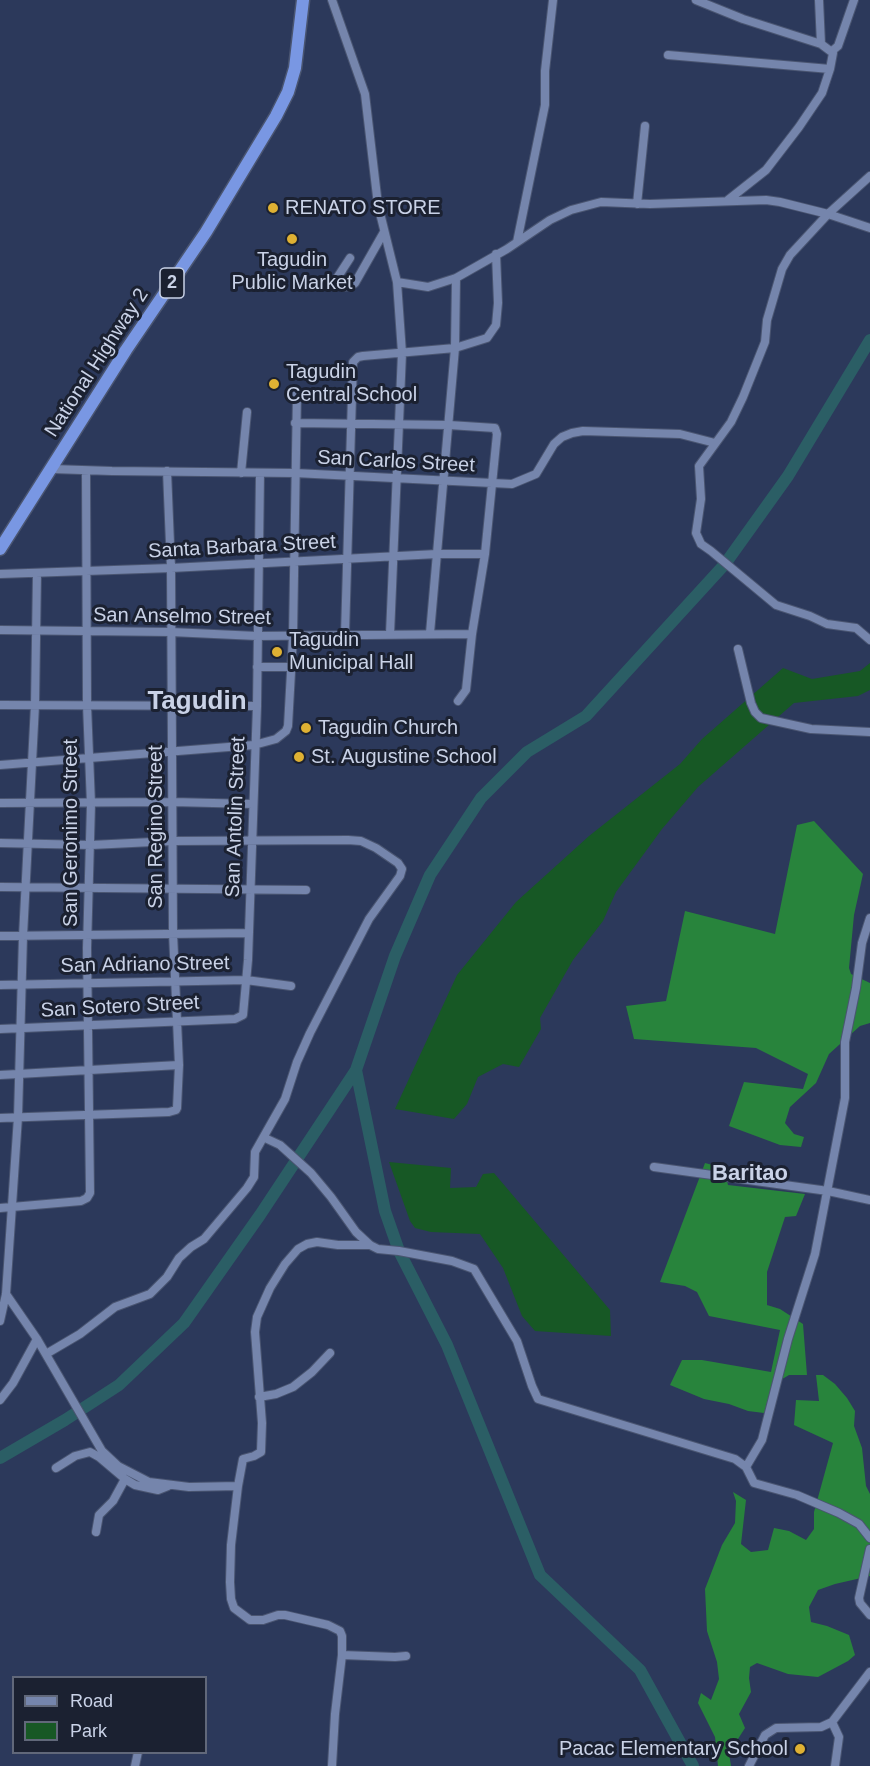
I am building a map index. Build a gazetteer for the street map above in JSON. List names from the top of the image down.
{
  "streets": {
    "highway": ["2", "National Highway 2"],
    "street": [
      "San Carlos Street",
      "Santa Barbara Street",
      "San Anselmo Street",
      "San Antolin Street",
      "San Regino Street",
      "San Geronimo Street",
      "San Adriano Street",
      "San Sotero Street"
    ]
  },
  "crossings": [
    ["National Highway 2", "San Carlos Street"],
    ["San Carlos Street", "San Antolin Street"],
    ["San Carlos Street", "San Regino Street"],
    ["San Carlos Street", "San Geronimo Street"],
    ["Santa Barbara Street", "San Antolin Street"],
    ["Santa Barbara Street", "San Regino Street"],
    ["Santa Barbara Street", "San Geronimo Street"],
    ["San Anselmo Street", "San Antolin Street"],
    ["San Anselmo Street", "San Regino Street"],
    ["San Anselmo Street", "San Geronimo Street"],
    ["San Antolin Street", "San Adriano Street"],
    ["San Antolin Street", "San Sotero Street"],
    ["San Regino Street", "San Geronimo Street"],
    ["San Regino Street", "San Adriano Street"],
    ["San Regino Street", "San Sotero Street"],
    ["San Geronimo Street", "San Adriano Street"],
    ["San Geronimo Street", "San Sotero Street"]
  ],
  "districts": ["Tagudin", "Baritao"],
  "places": [
    "RENATO STORE",
    "Tagudin Public Market",
    "Tagudin Central School",
    "Tagudin Municipal Hall",
    "Tagudin Church",
    "St. Augustine School",
    "Pacac Elementary School"
  ],
  "legend": ["Road", "Park"]
}
